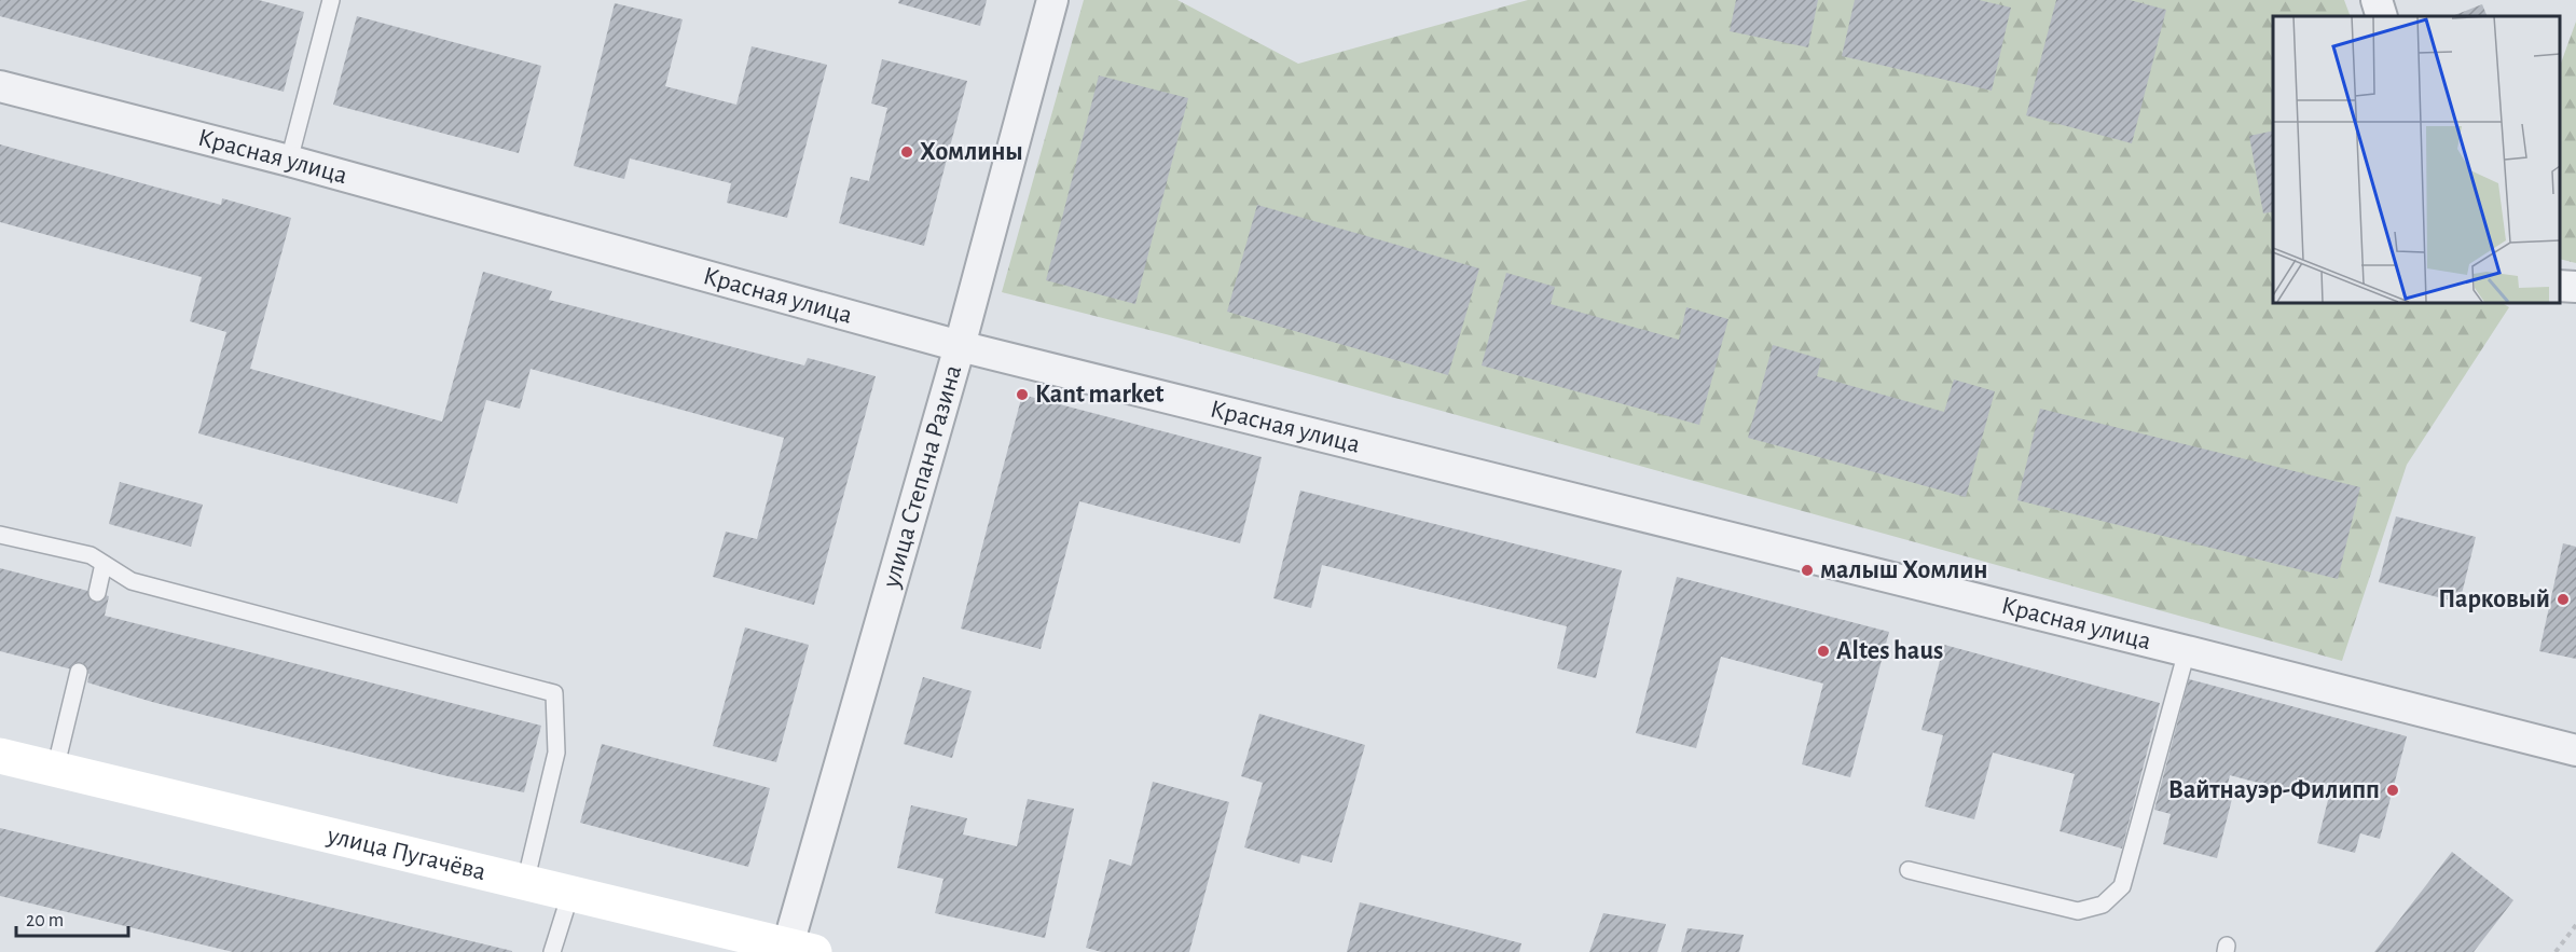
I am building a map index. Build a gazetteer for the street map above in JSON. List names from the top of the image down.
{
  "streets": {
    "street": ["Красная улица", "улица Степана Разина", "улица Пугачёва"]
  },
  "crossings": [
    ["Красная улица", "улица Степана Разина"],
    ["улица Степана Разина", "улица Пугачёва"]
  ],
  "places": [
    "Хомлины",
    "Kant market",
    "малыш Хомлин",
    "Парковый",
    "Altes haus",
    "Вайтнауэр-Филипп"
  ],
  "scale_bar": "20 m"
}
